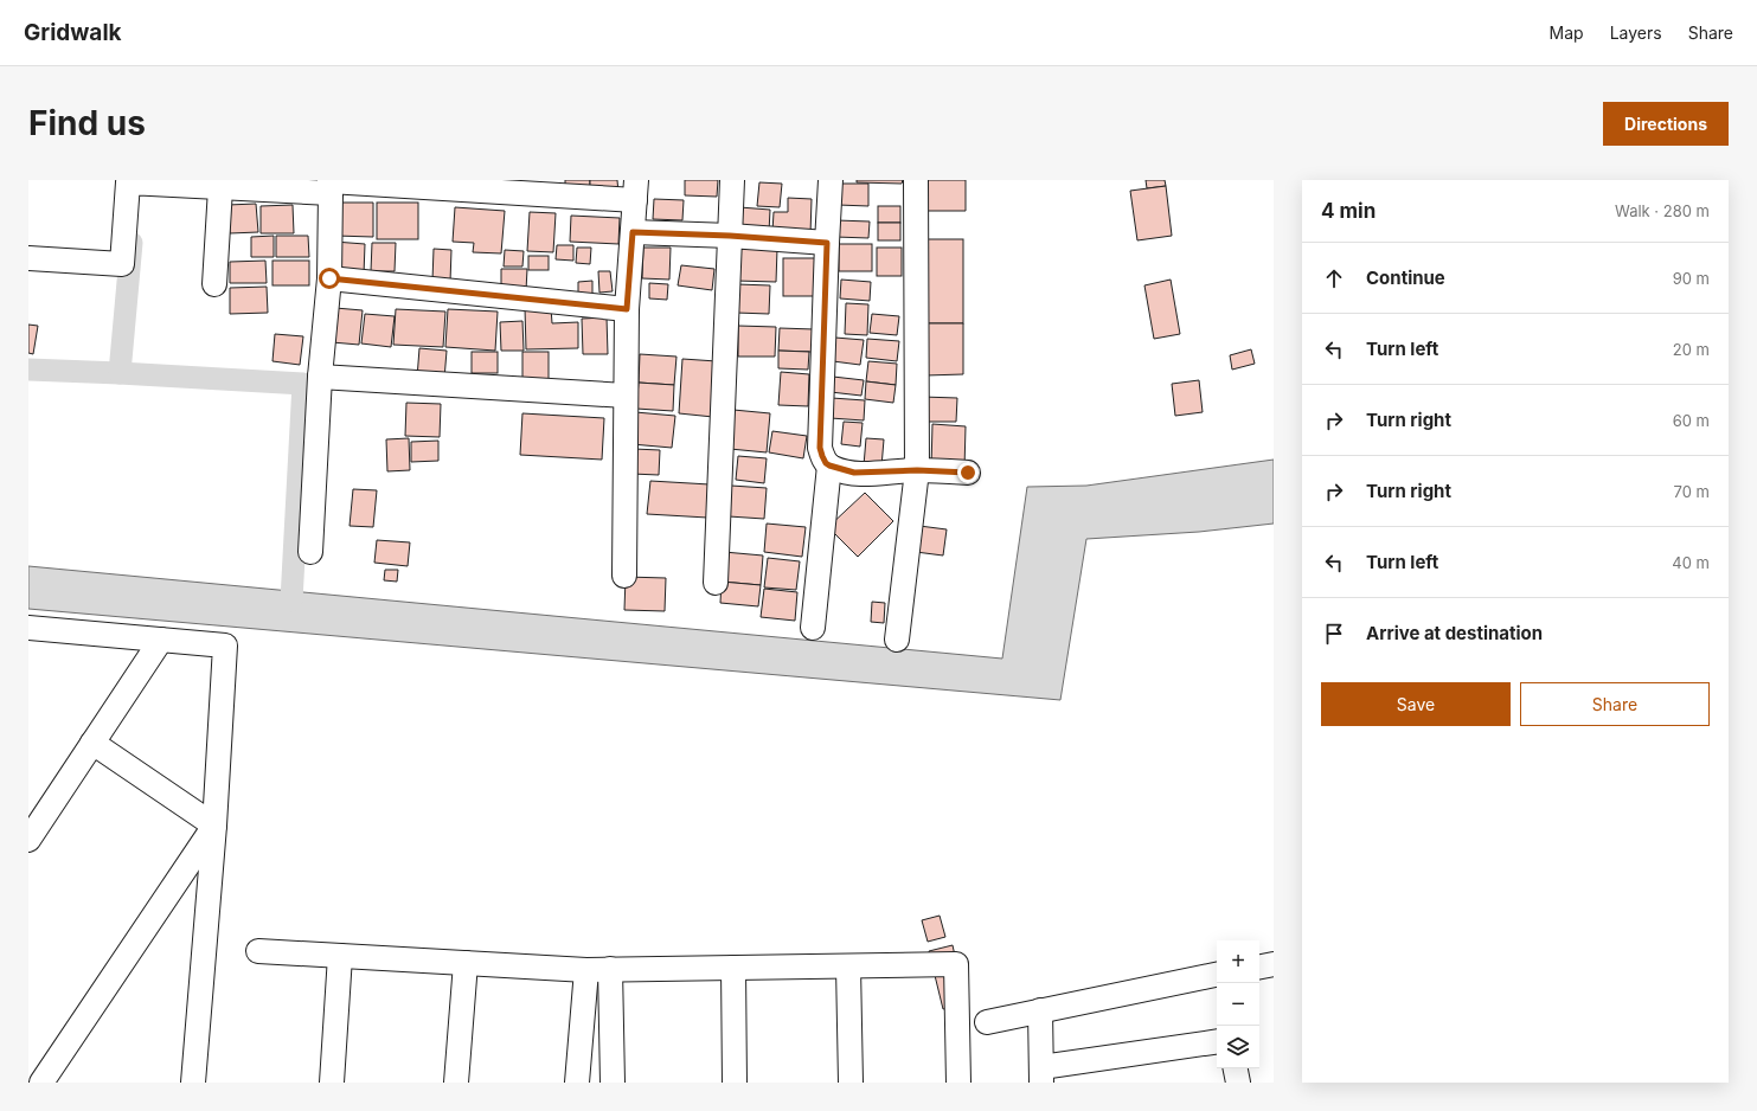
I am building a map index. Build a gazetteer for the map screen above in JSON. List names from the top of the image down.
{
  "page": {
    "header": "Gridwalk",
    "nav": ["Map", "Layers", "Share"],
    "buttons": [
      "Directions",
      ["Save", "Share"]
    ],
    "title": "Find us",
    "heading": ["4 min", "Walk · 280 m"],
    "list": [
      ["Continue", "90 m"],
      ["Turn left", "20 m"],
      ["Turn right", "60 m"],
      ["Turn right", "70 m"],
      ["Turn left", "40 m"],
      "Arrive at destination"
    ],
    "map_buttons": ["+", "−"]
  }
}
